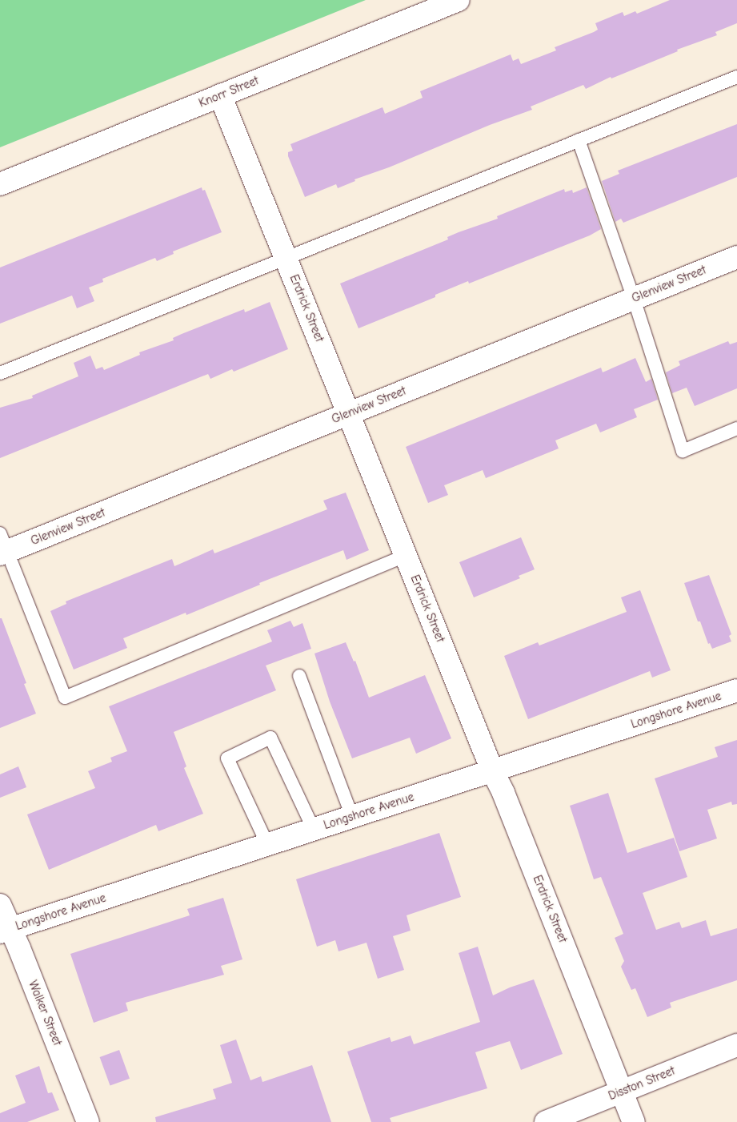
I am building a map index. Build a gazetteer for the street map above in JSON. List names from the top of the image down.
{
  "streets": {
    "street": [
      "Knorr Street",
      "Glenview Street",
      "Erdrick Street",
      "Longshore Avenue",
      "Walker Street",
      "Disston Street"
    ]
  },
  "crossings": [
    ["Knorr Street", "Erdrick Street"],
    ["Glenview Street", "Erdrick Street"],
    ["Erdrick Street", "Longshore Avenue"],
    ["Erdrick Street", "Disston Street"],
    ["Longshore Avenue", "Walker Street"]
  ]
}
